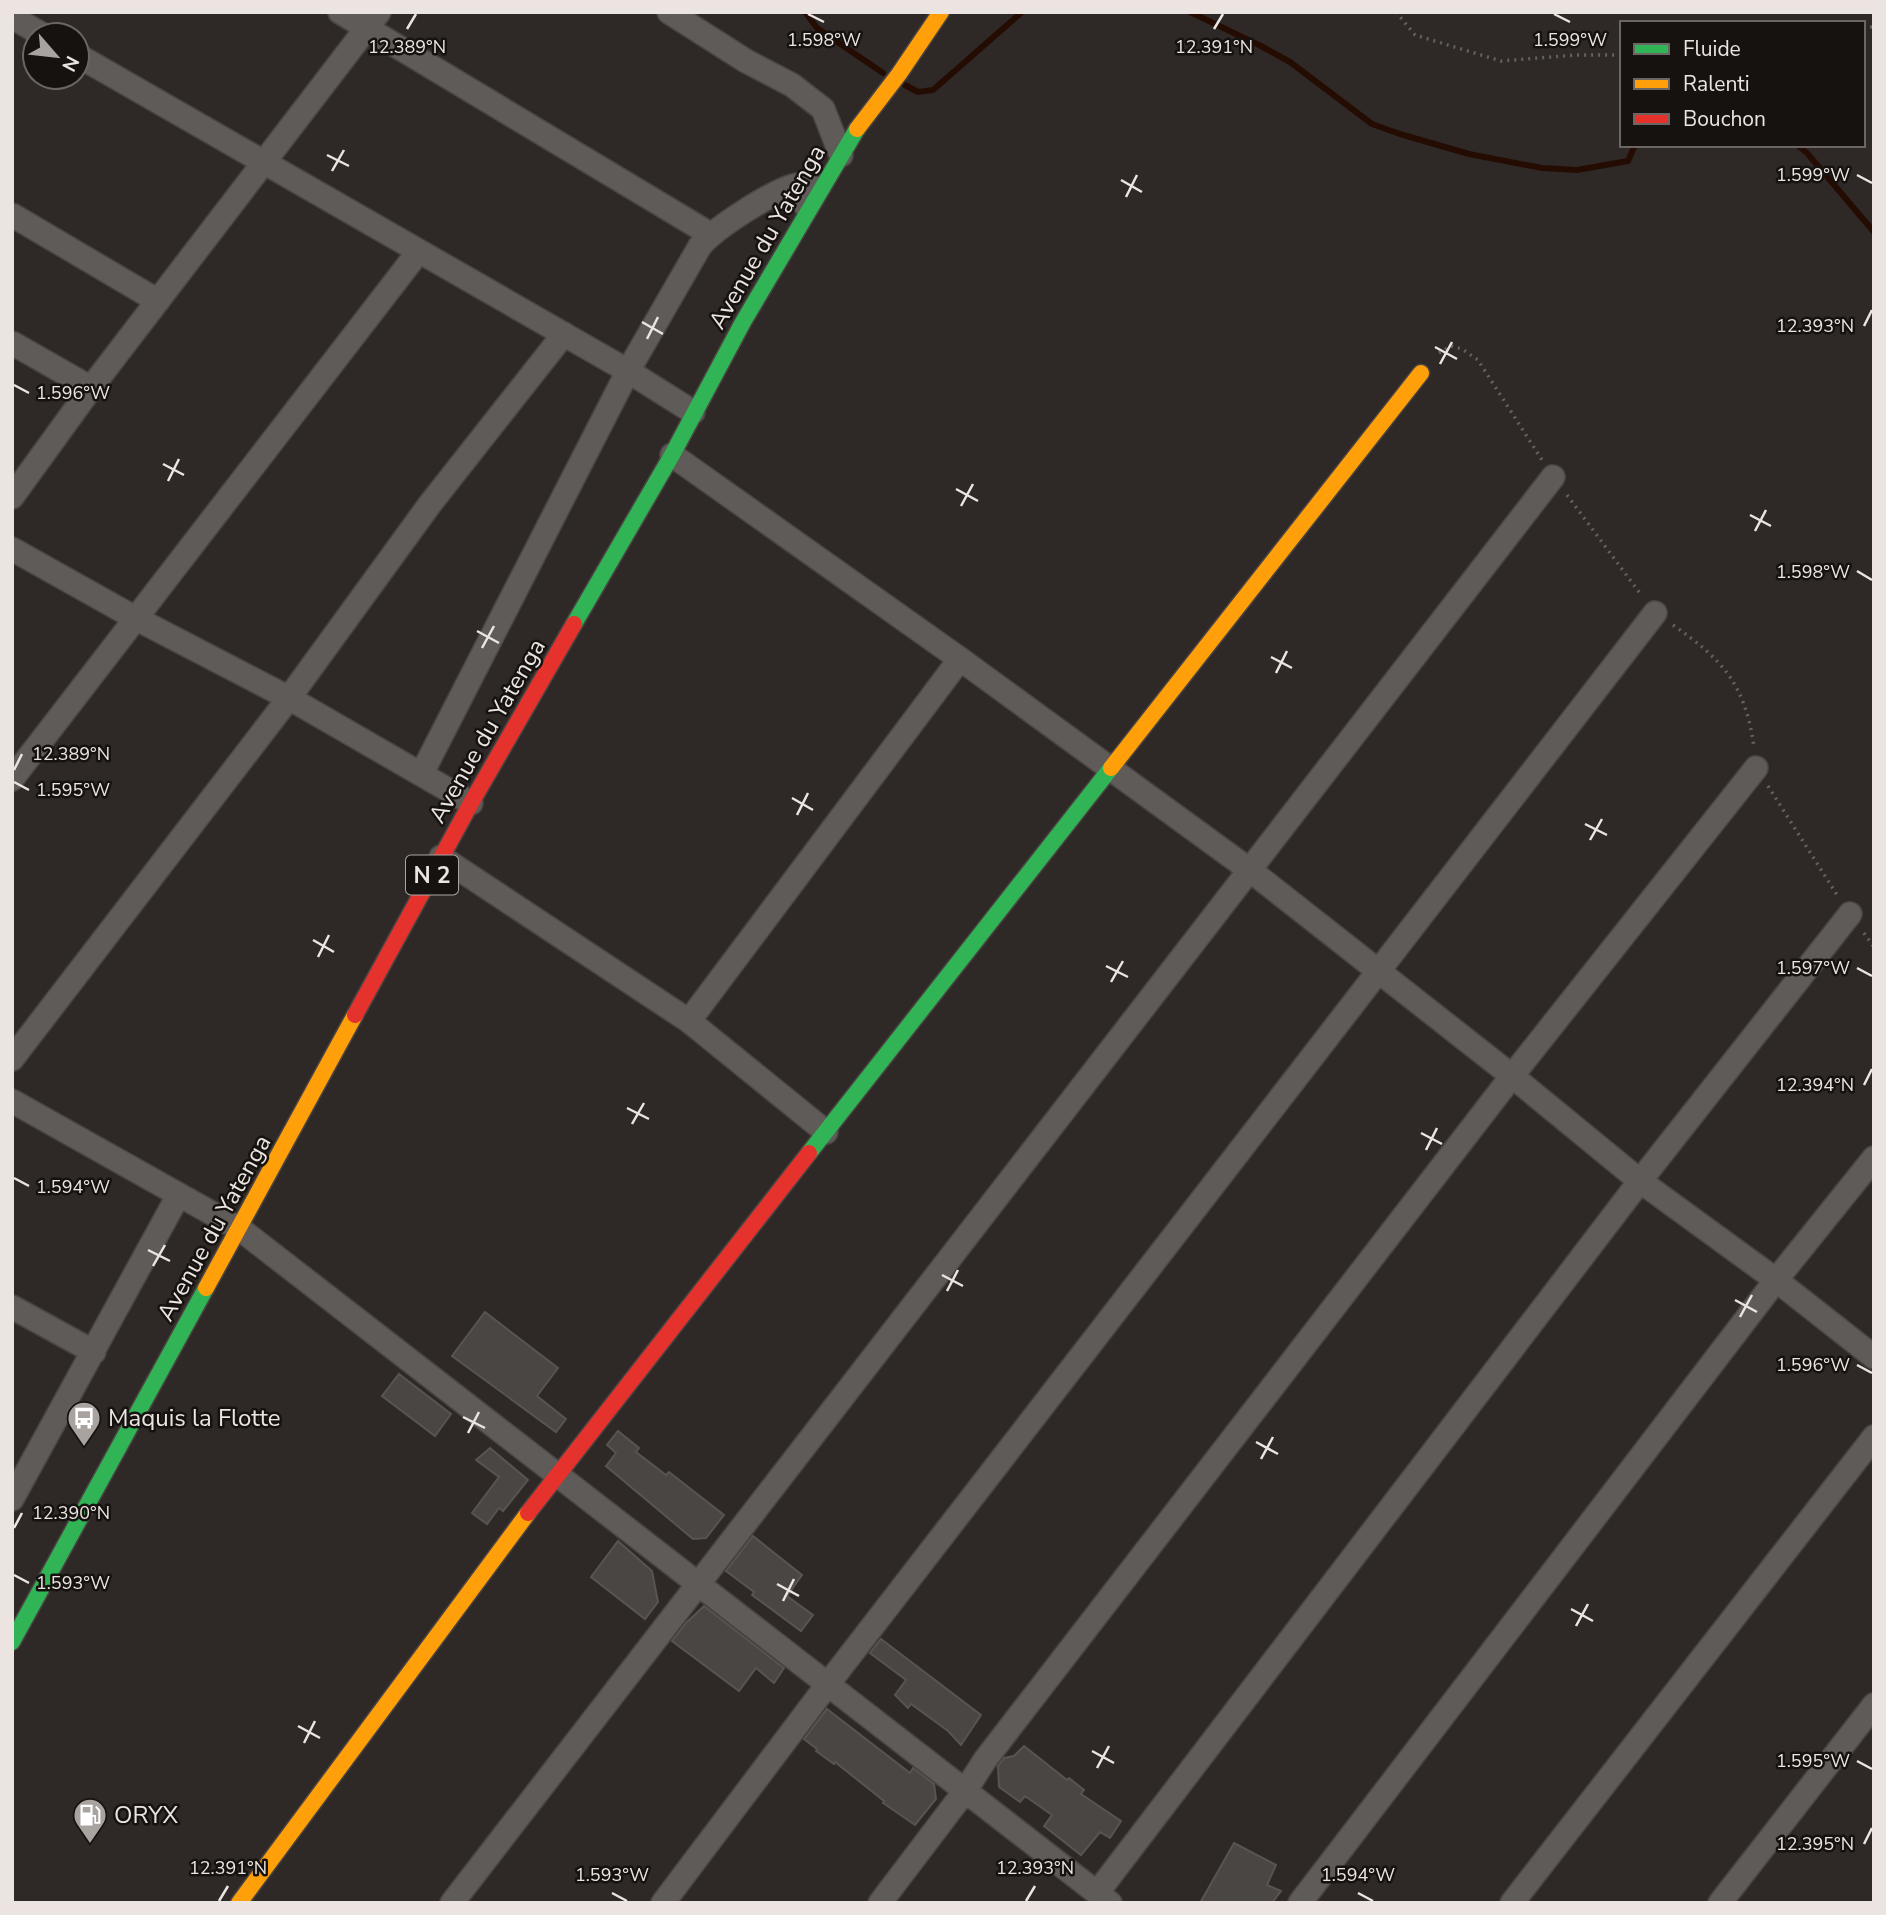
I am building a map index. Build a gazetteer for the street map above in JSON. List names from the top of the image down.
{
  "streets": {
    "street": ["Avenue du Yatenga", "N 2"]
  },
  "places": {
    "bus stop": ["Maquis la Flotte"],
    "fuel station": ["ORYX"]
  },
  "legend": ["Fluide", "Ralenti", "Bouchon"],
  "north": "bottom right",
  "coordinates": [
    "1.598°W",
    "1.599°W",
    "12.389°N",
    "12.391°N",
    "12.393°N",
    "1.596°W",
    "1.595°W",
    "1.597°W",
    "12.394°N",
    "1.594°W",
    "12.390°N",
    "1.593°W",
    "12.395°N"
  ]
}
